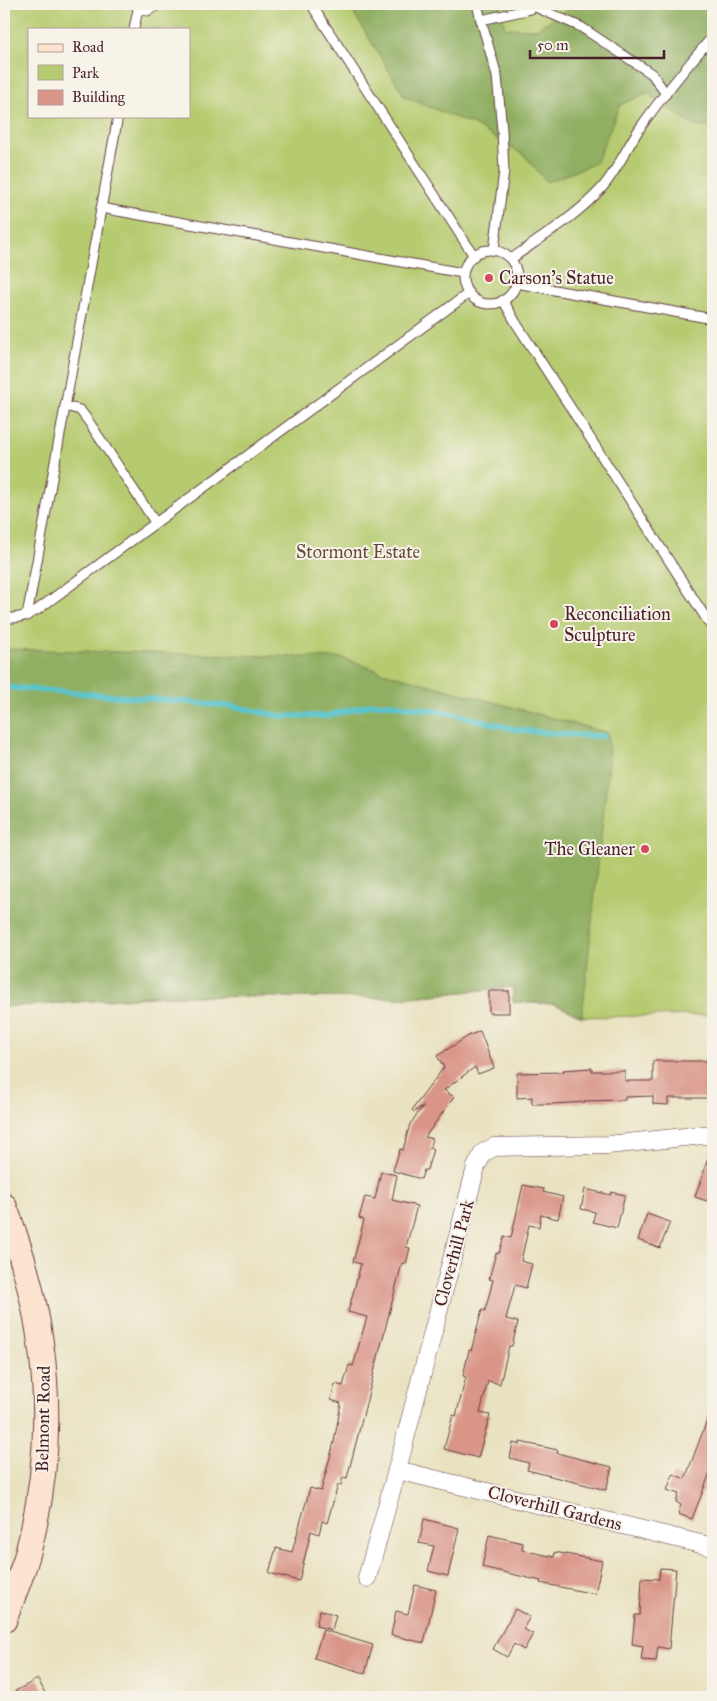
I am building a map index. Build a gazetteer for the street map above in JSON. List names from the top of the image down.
{
  "streets": {
    "main road": ["Belmont Road"],
    "street": ["Cloverhill Park", "Cloverhill Gardens"]
  },
  "crossings": [
    ["Cloverhill Park", "Cloverhill Gardens"]
  ],
  "parks": ["Stormont Estate"],
  "places": ["Carson's Statue", "Reconciliation Sculpture", "The Gleaner"],
  "legend": ["Road", "Park", "Building"],
  "scale_bar": "50 m"
}
